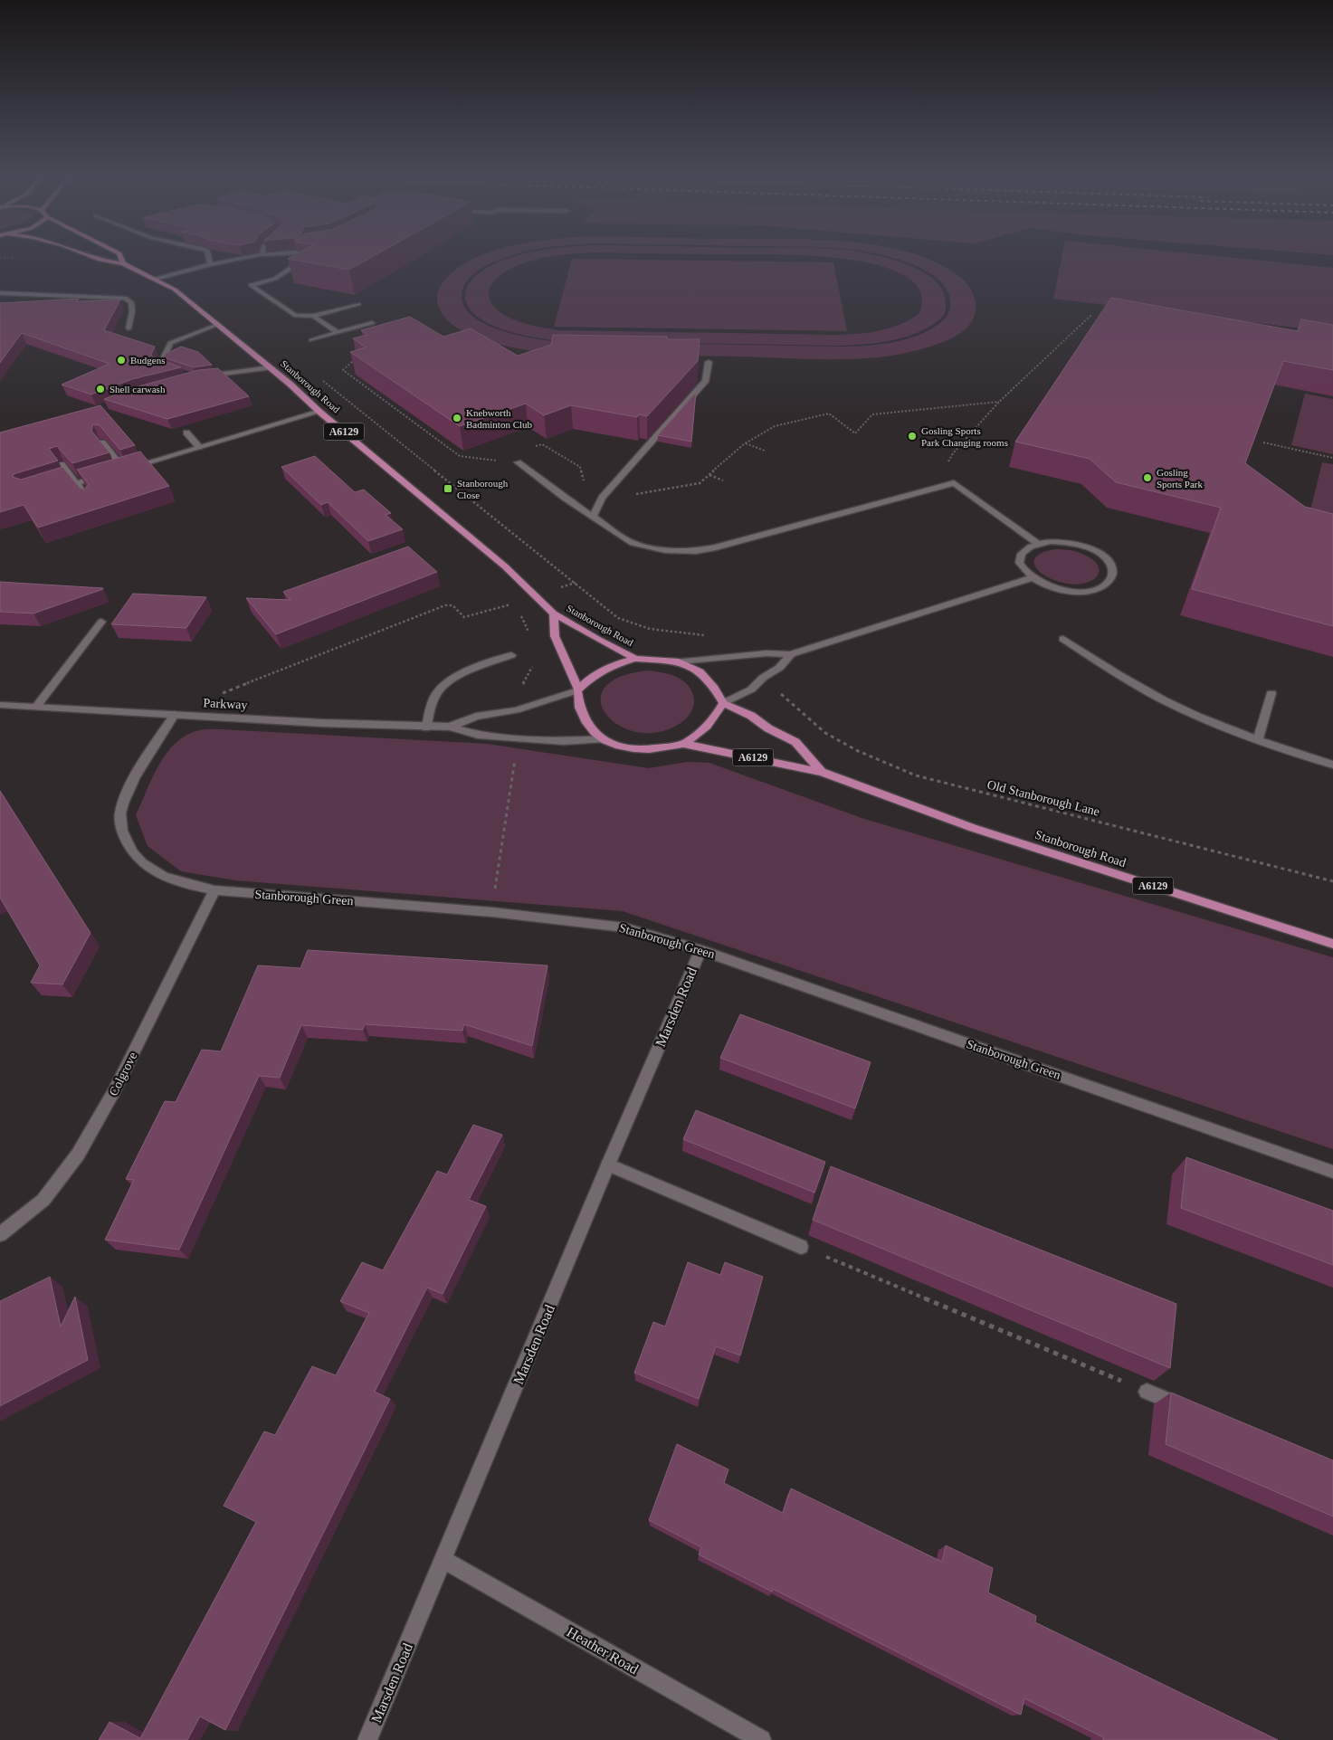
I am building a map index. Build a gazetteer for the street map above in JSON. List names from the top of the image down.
{
  "streets": {
    "main road": ["Stanborough Road", "A6129"],
    "street": [
      "Parkway",
      "Stanborough Green",
      "Marsden Road",
      "Colgrove",
      "Heather Road"
    ],
    "path": ["Old Stanborough Lane"]
  },
  "crossings": [
    ["Stanborough Road", "Parkway"],
    ["Parkway", "Stanborough Green"],
    ["Stanborough Green", "Marsden Road"],
    ["Stanborough Green", "Colgrove"],
    ["Marsden Road", "Heather Road"]
  ],
  "places": {
    "other": [
      "Budgens",
      "Shell carwash",
      "Knebworth Badminton Club",
      "Gosling Sports Park Changing rooms",
      "Gosling Sports Park"
    ],
    "transit": ["Stanborough Close"]
  }
}
